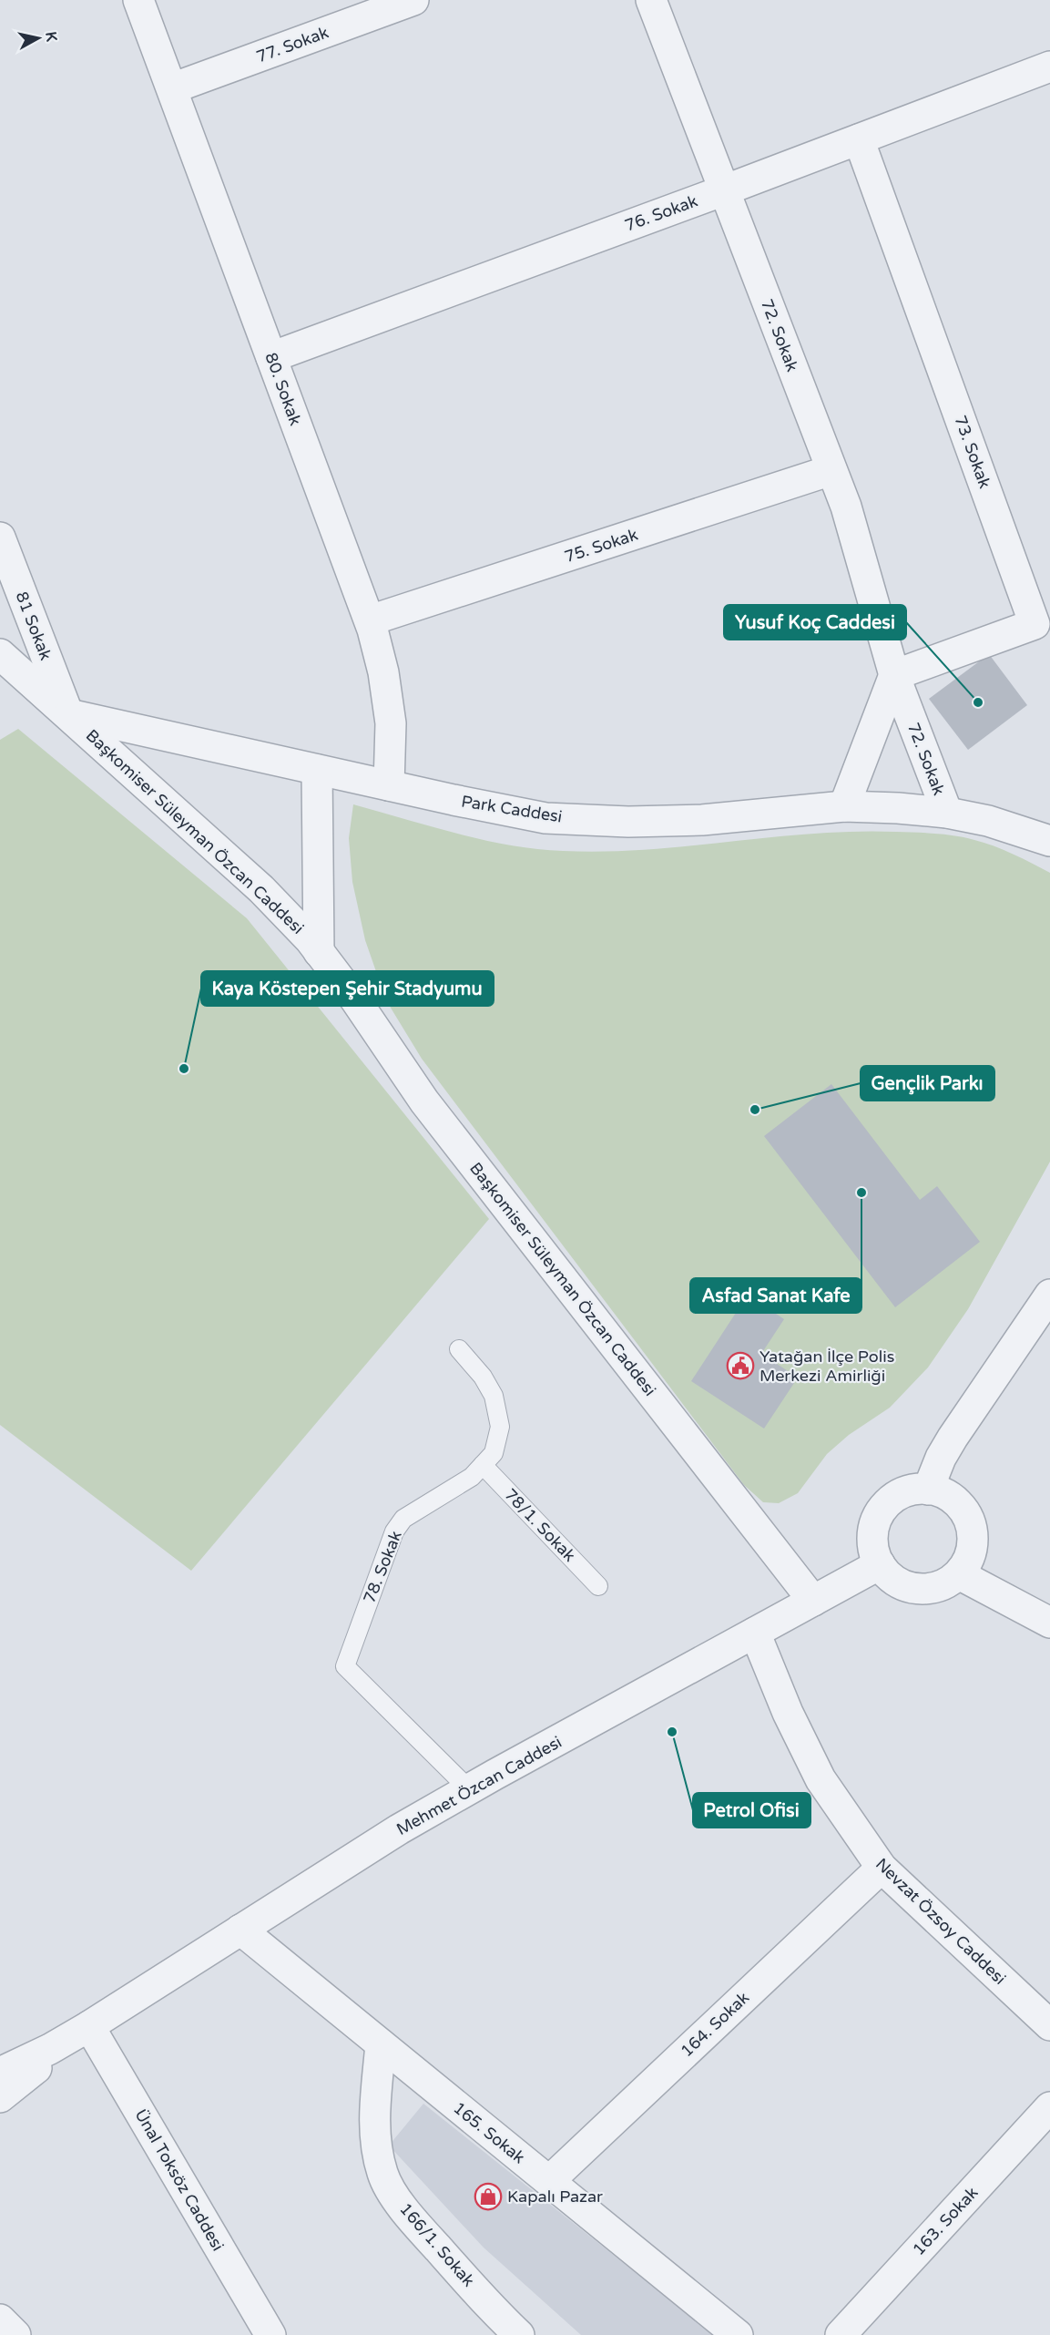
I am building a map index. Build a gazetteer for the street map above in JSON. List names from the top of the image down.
{
  "streets": {
    "street": [
      "77. Sokak",
      "76. Sokak",
      "72. Sokak",
      "80. Sokak",
      "73. Sokak",
      "75. Sokak",
      "81 Sokak",
      "Park Caddesi",
      "Başkomiser Süleyman Özcan Caddesi",
      "Mehmet Özcan Caddesi",
      "Nevzat Özsoy Caddesi",
      "164. Sokak",
      "165. Sokak",
      "Ünal Toksöz Caddesi",
      "163. Sokak",
      "166/1. Sokak"
    ],
    "lane": ["78/1. Sokak", "78. Sokak"]
  },
  "crossings": [
    ["77. Sokak", "80. Sokak"],
    ["76. Sokak", "72. Sokak"],
    ["76. Sokak", "80. Sokak"],
    ["76. Sokak", "73. Sokak"],
    ["72. Sokak", "73. Sokak"],
    ["72. Sokak", "75. Sokak"],
    ["72. Sokak", "Park Caddesi"],
    ["80. Sokak", "75. Sokak"],
    ["80. Sokak", "Park Caddesi"],
    ["81 Sokak", "Park Caddesi"],
    ["81 Sokak", "Başkomiser Süleyman Özcan Caddesi"],
    ["Park Caddesi", "Başkomiser Süleyman Özcan Caddesi"],
    ["Başkomiser Süleyman Özcan Caddesi", "Mehmet Özcan Caddesi"],
    ["78/1. Sokak", "78. Sokak"],
    ["78. Sokak", "Mehmet Özcan Caddesi"],
    ["Mehmet Özcan Caddesi", "Nevzat Özsoy Caddesi"],
    ["Mehmet Özcan Caddesi", "165. Sokak"],
    ["Mehmet Özcan Caddesi", "Ünal Toksöz Caddesi"],
    ["Nevzat Özsoy Caddesi", "164. Sokak"],
    ["164. Sokak", "165. Sokak"],
    ["165. Sokak", "166/1. Sokak"]
  ],
  "places": {
    "other": [
      "Yusuf Koç Caddesi",
      "Kaya Köstepen Şehir Stadyumu",
      "Gençlik Parkı",
      "Asfad Sanat Kafe",
      "Petrol Ofisi"
    ],
    "public building": ["Yatağan İlçe Polis Merkezi Amirliği"],
    "shop": ["Kapalı Pazar"]
  },
  "north": "right"
}
